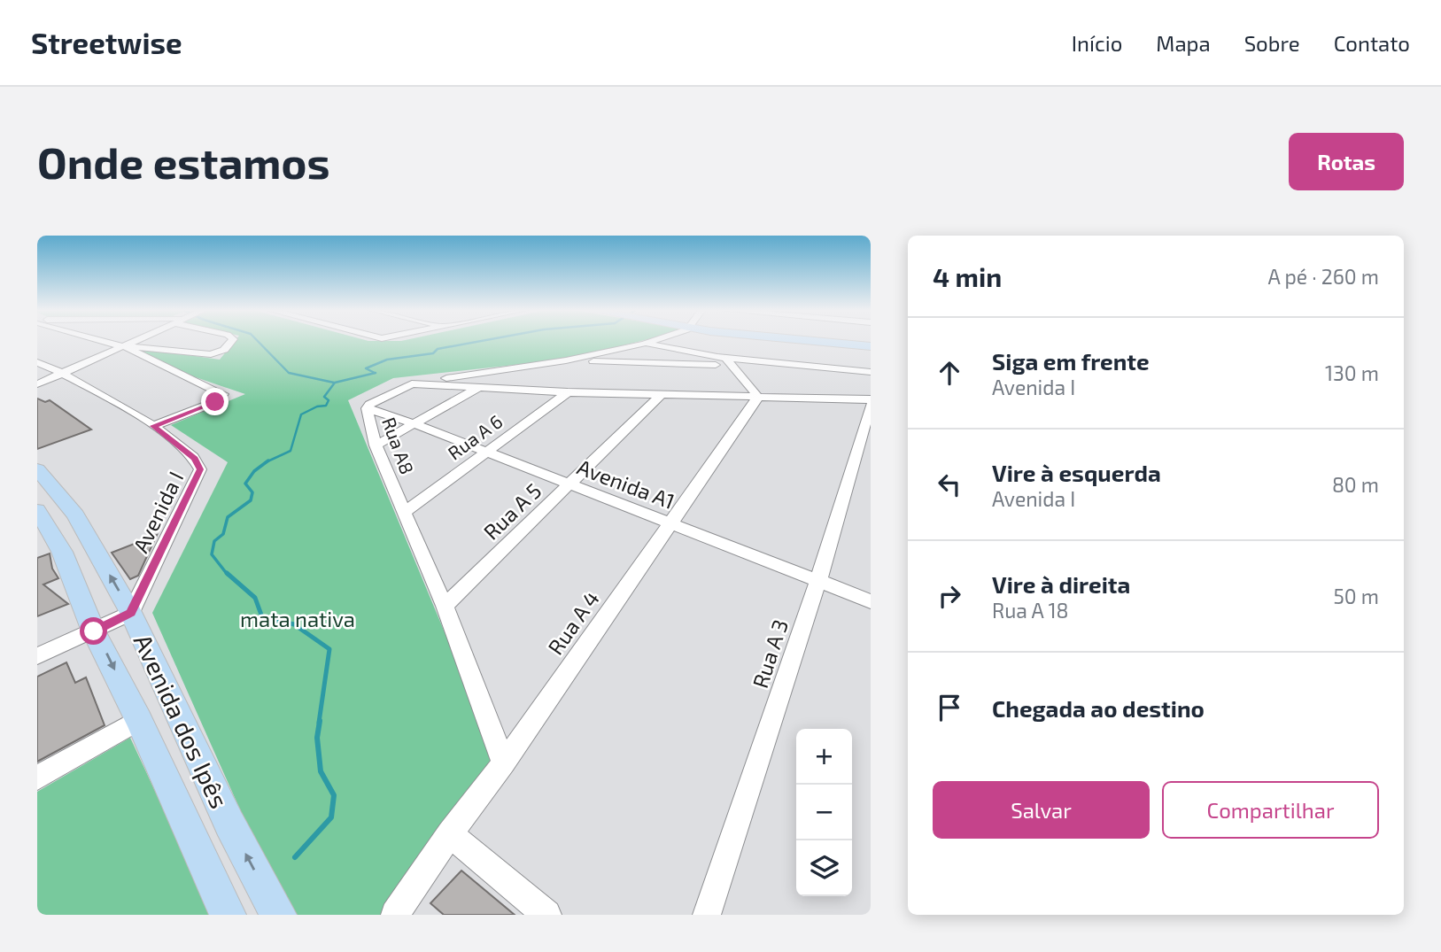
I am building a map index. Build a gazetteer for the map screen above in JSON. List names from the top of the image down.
{
  "streets": {
    "main road": ["Avenida dos Ipês"],
    "street": [
      "Rua A 6",
      "Rua A8",
      "Avenida A1",
      "Rua A 5",
      "Avenida I",
      "Rua A 4",
      "Rua A 3"
    ]
  },
  "crossings": [
    ["Rua A 6", "Rua A8"],
    ["Rua A 6", "Avenida A1"],
    ["Rua A8", "Avenida A1"],
    ["Rua A8", "Rua A 5"],
    ["Rua A8", "Rua A 4"],
    ["Avenida A1", "Rua A 5"],
    ["Avenida A1", "Rua A 4"],
    ["Avenida A1", "Rua A 3"],
    ["Avenida I", "Avenida dos Ipês"]
  ],
  "parks": ["mata nativa"],
  "page": {
    "header": "Streetwise",
    "nav": [
      "Início",
      "Mapa",
      "Sobre",
      "Contato"
    ],
    "buttons": [
      "Rotas",
      ["Salvar", "Compartilhar"]
    ],
    "title": "Onde estamos",
    "heading": ["4 min", "A pé · 260 m"],
    "list": [
      ["Siga em frente", "Avenida I", "130 m"],
      ["Vire à esquerda", "Avenida I", "80 m"],
      ["Vire à direita", "Rua A 18", "50 m"],
      "Chegada ao destino"
    ],
    "map_buttons": ["+", "−"]
  }
}
